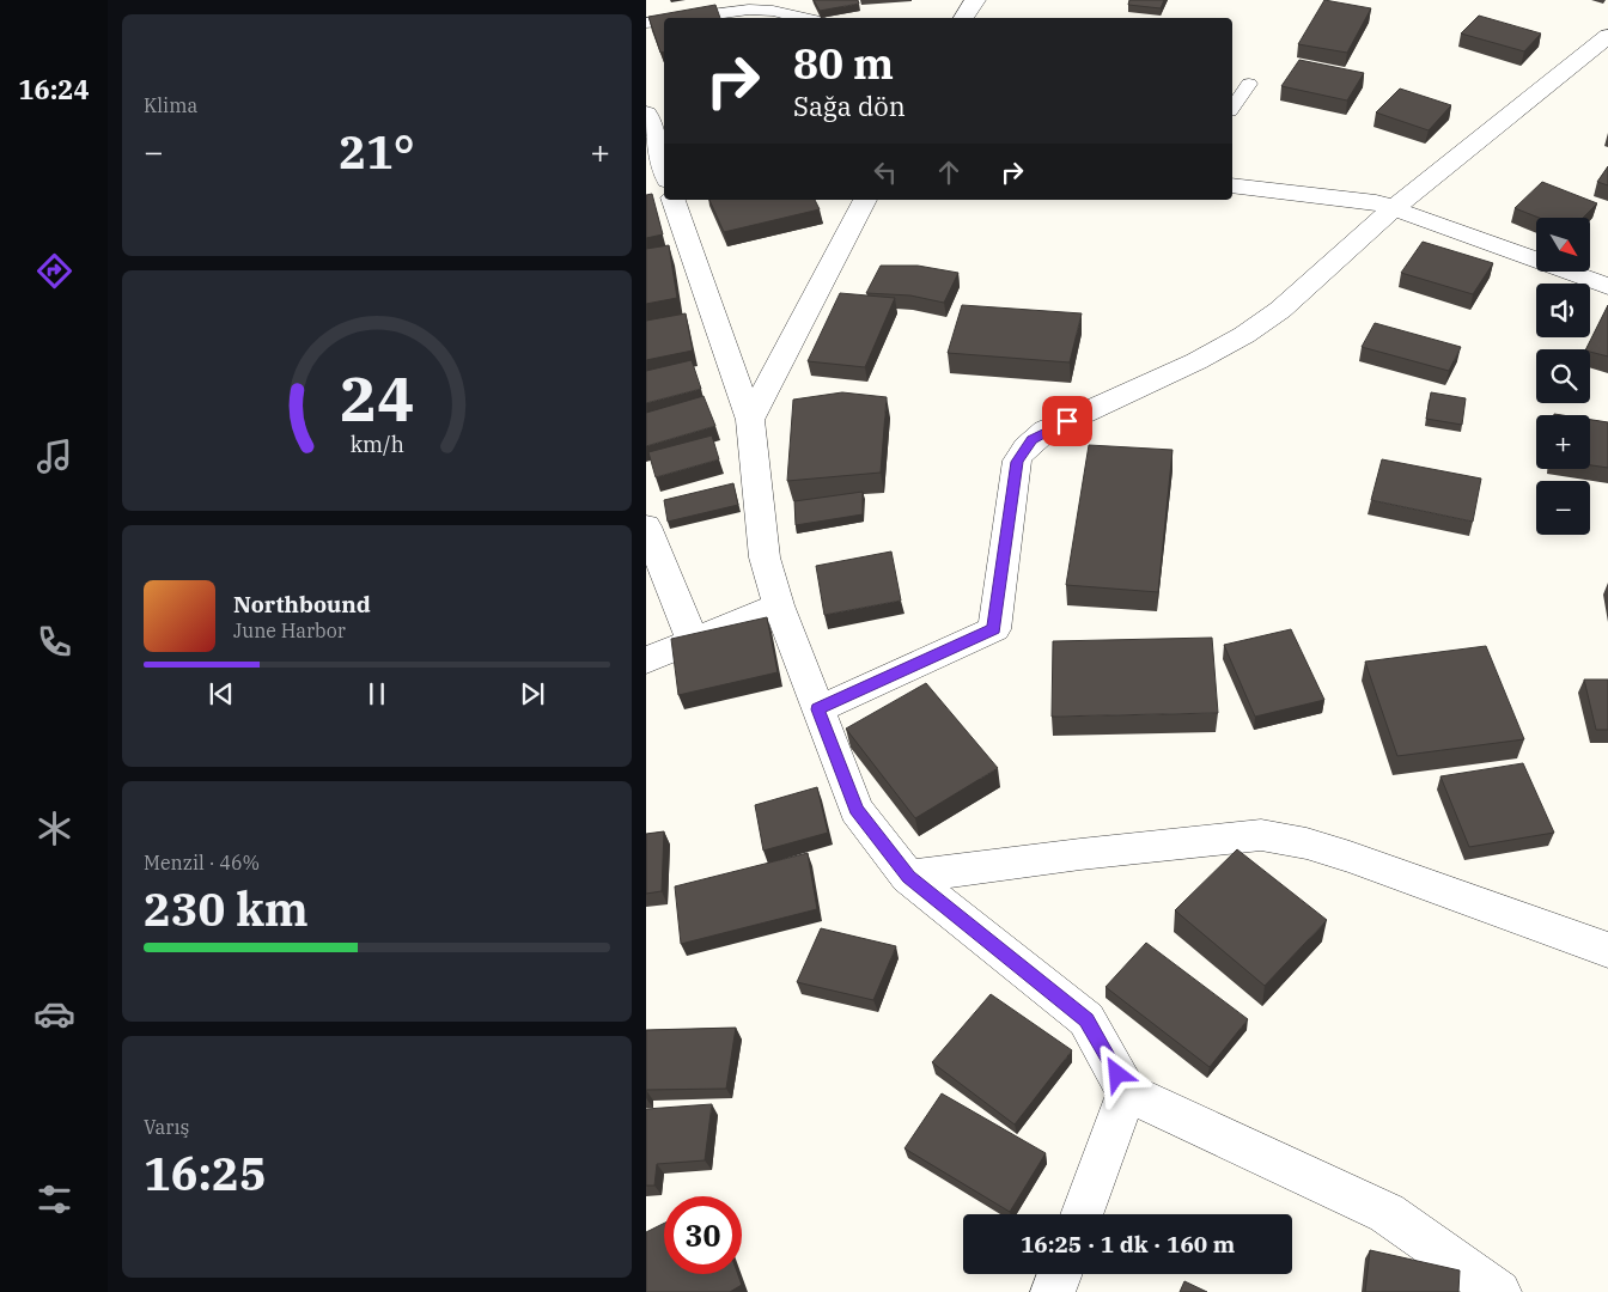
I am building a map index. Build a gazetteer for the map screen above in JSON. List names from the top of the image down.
{
  "north": "bottom right",
  "page": {
    "tabs": "16:24",
    "tile": [
      "Klima",
      ["Menzil · 46%", "230 km"],
      ["Varış", "16:25"]
    ],
    "turn": ["80 m", "Sağa dön"],
    "heat": ["−", "21°", "+"],
    "map_buttons": ["+", "−"],
    "song": ["Northbound", "June Harbor"],
    "limit": "30",
    "trip": "16:25 · 1 dk · 160 m",
    "gauge": ["24", "km/h"]
  }
}
